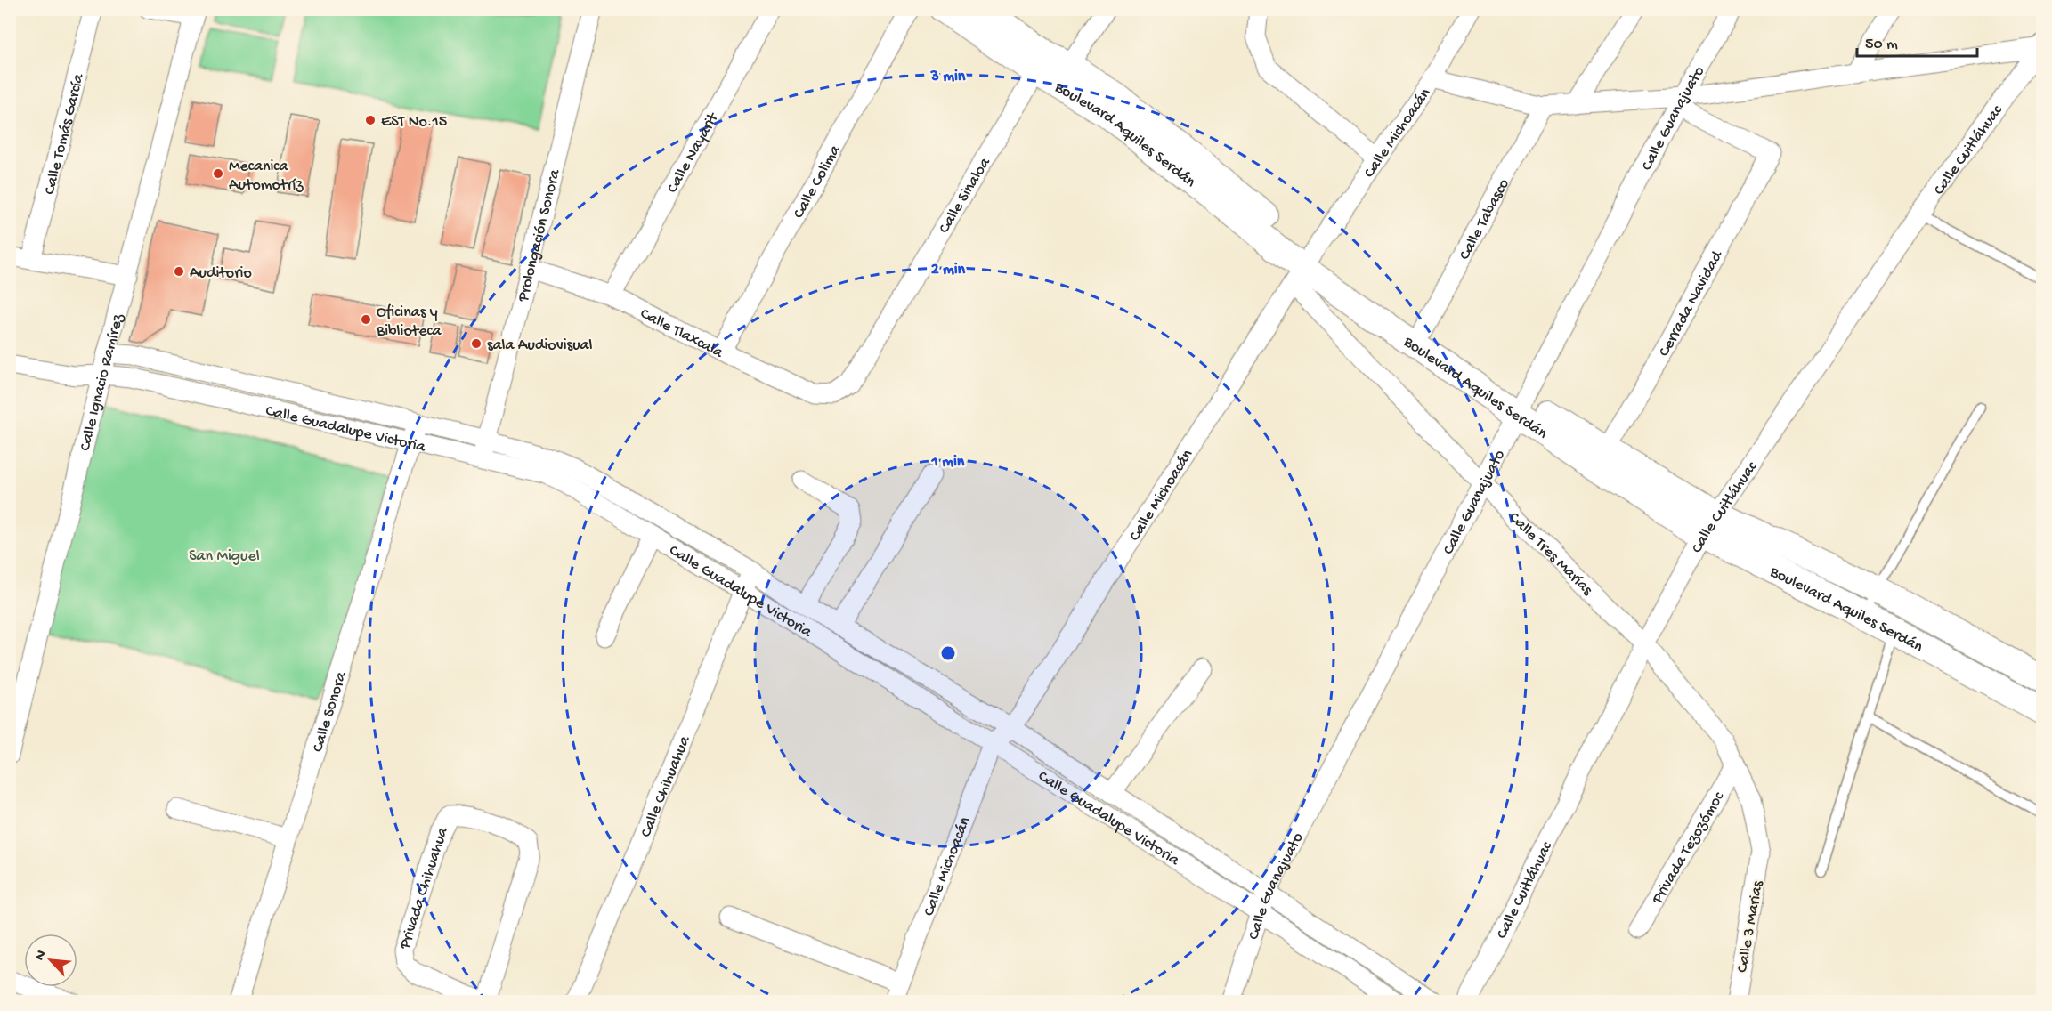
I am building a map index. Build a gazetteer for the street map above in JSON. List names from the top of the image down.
{
  "streets": {
    "street": [
      "Calle Guanajuato",
      "Calle Michoacán",
      "Boulevard Aquiles Serdán",
      "Calle Tomás García",
      "Calle Cuitláhuac",
      "Calle Nayarit",
      "Calle Colima",
      "Calle Sinaloa",
      "Calle Tabasco",
      "Prolongación Sonora",
      "Cerrada Navidad",
      "Calle Tlaxcala",
      "Calle Ignacio Ramírez",
      "Calle Guadalupe Victoria",
      "Calle Tres Marías",
      "Calle Sonora",
      "Calle Chihuahua",
      "Privada Tezozómoc",
      "Privada Chihuahua",
      "Calle 3 Marias"
    ]
  },
  "crossings": [
    ["Calle Guanajuato", "Boulevard Aquiles Serdán"],
    ["Calle Guanajuato", "Cerrada Navidad"],
    ["Calle Guanajuato", "Calle Guadalupe Victoria"],
    ["Calle Guanajuato", "Calle Tres Marías"],
    ["Calle Michoacán", "Boulevard Aquiles Serdán"],
    ["Calle Michoacán", "Calle Guadalupe Victoria"],
    ["Calle Michoacán", "Calle Tres Marías"],
    ["Boulevard Aquiles Serdán", "Calle Cuitláhuac"],
    ["Boulevard Aquiles Serdán", "Calle Sinaloa"],
    ["Boulevard Aquiles Serdán", "Calle Tabasco"],
    ["Boulevard Aquiles Serdán", "Cerrada Navidad"],
    ["Boulevard Aquiles Serdán", "Calle Tres Marías"],
    ["Calle Cuitláhuac", "Calle Tres Marías"],
    ["Calle Nayarit", "Calle Tlaxcala"],
    ["Calle Colima", "Calle Tlaxcala"],
    ["Calle Sinaloa", "Calle Tlaxcala"],
    ["Prolongación Sonora", "Calle Tlaxcala"],
    ["Prolongación Sonora", "Calle Guadalupe Victoria"],
    ["Calle Ignacio Ramírez", "Calle Guadalupe Victoria"],
    ["Calle Guadalupe Victoria", "Calle Sonora"],
    ["Calle Guadalupe Victoria", "Calle Chihuahua"],
    ["Calle Tres Marías", "Privada Tezozómoc"],
    ["Calle Tres Marías", "Calle 3 Marias"]
  ],
  "parks": ["San Miguel"],
  "places": [
    "EST No.15",
    "Mecanica Automotríz",
    "Auditorio",
    "Oficinas y Biblioteca",
    "sala Audiovisual"
  ],
  "scale_bar": "50 m",
  "north": "top left",
  "rings": ["3 min", "2 min", "1 min"]
}
